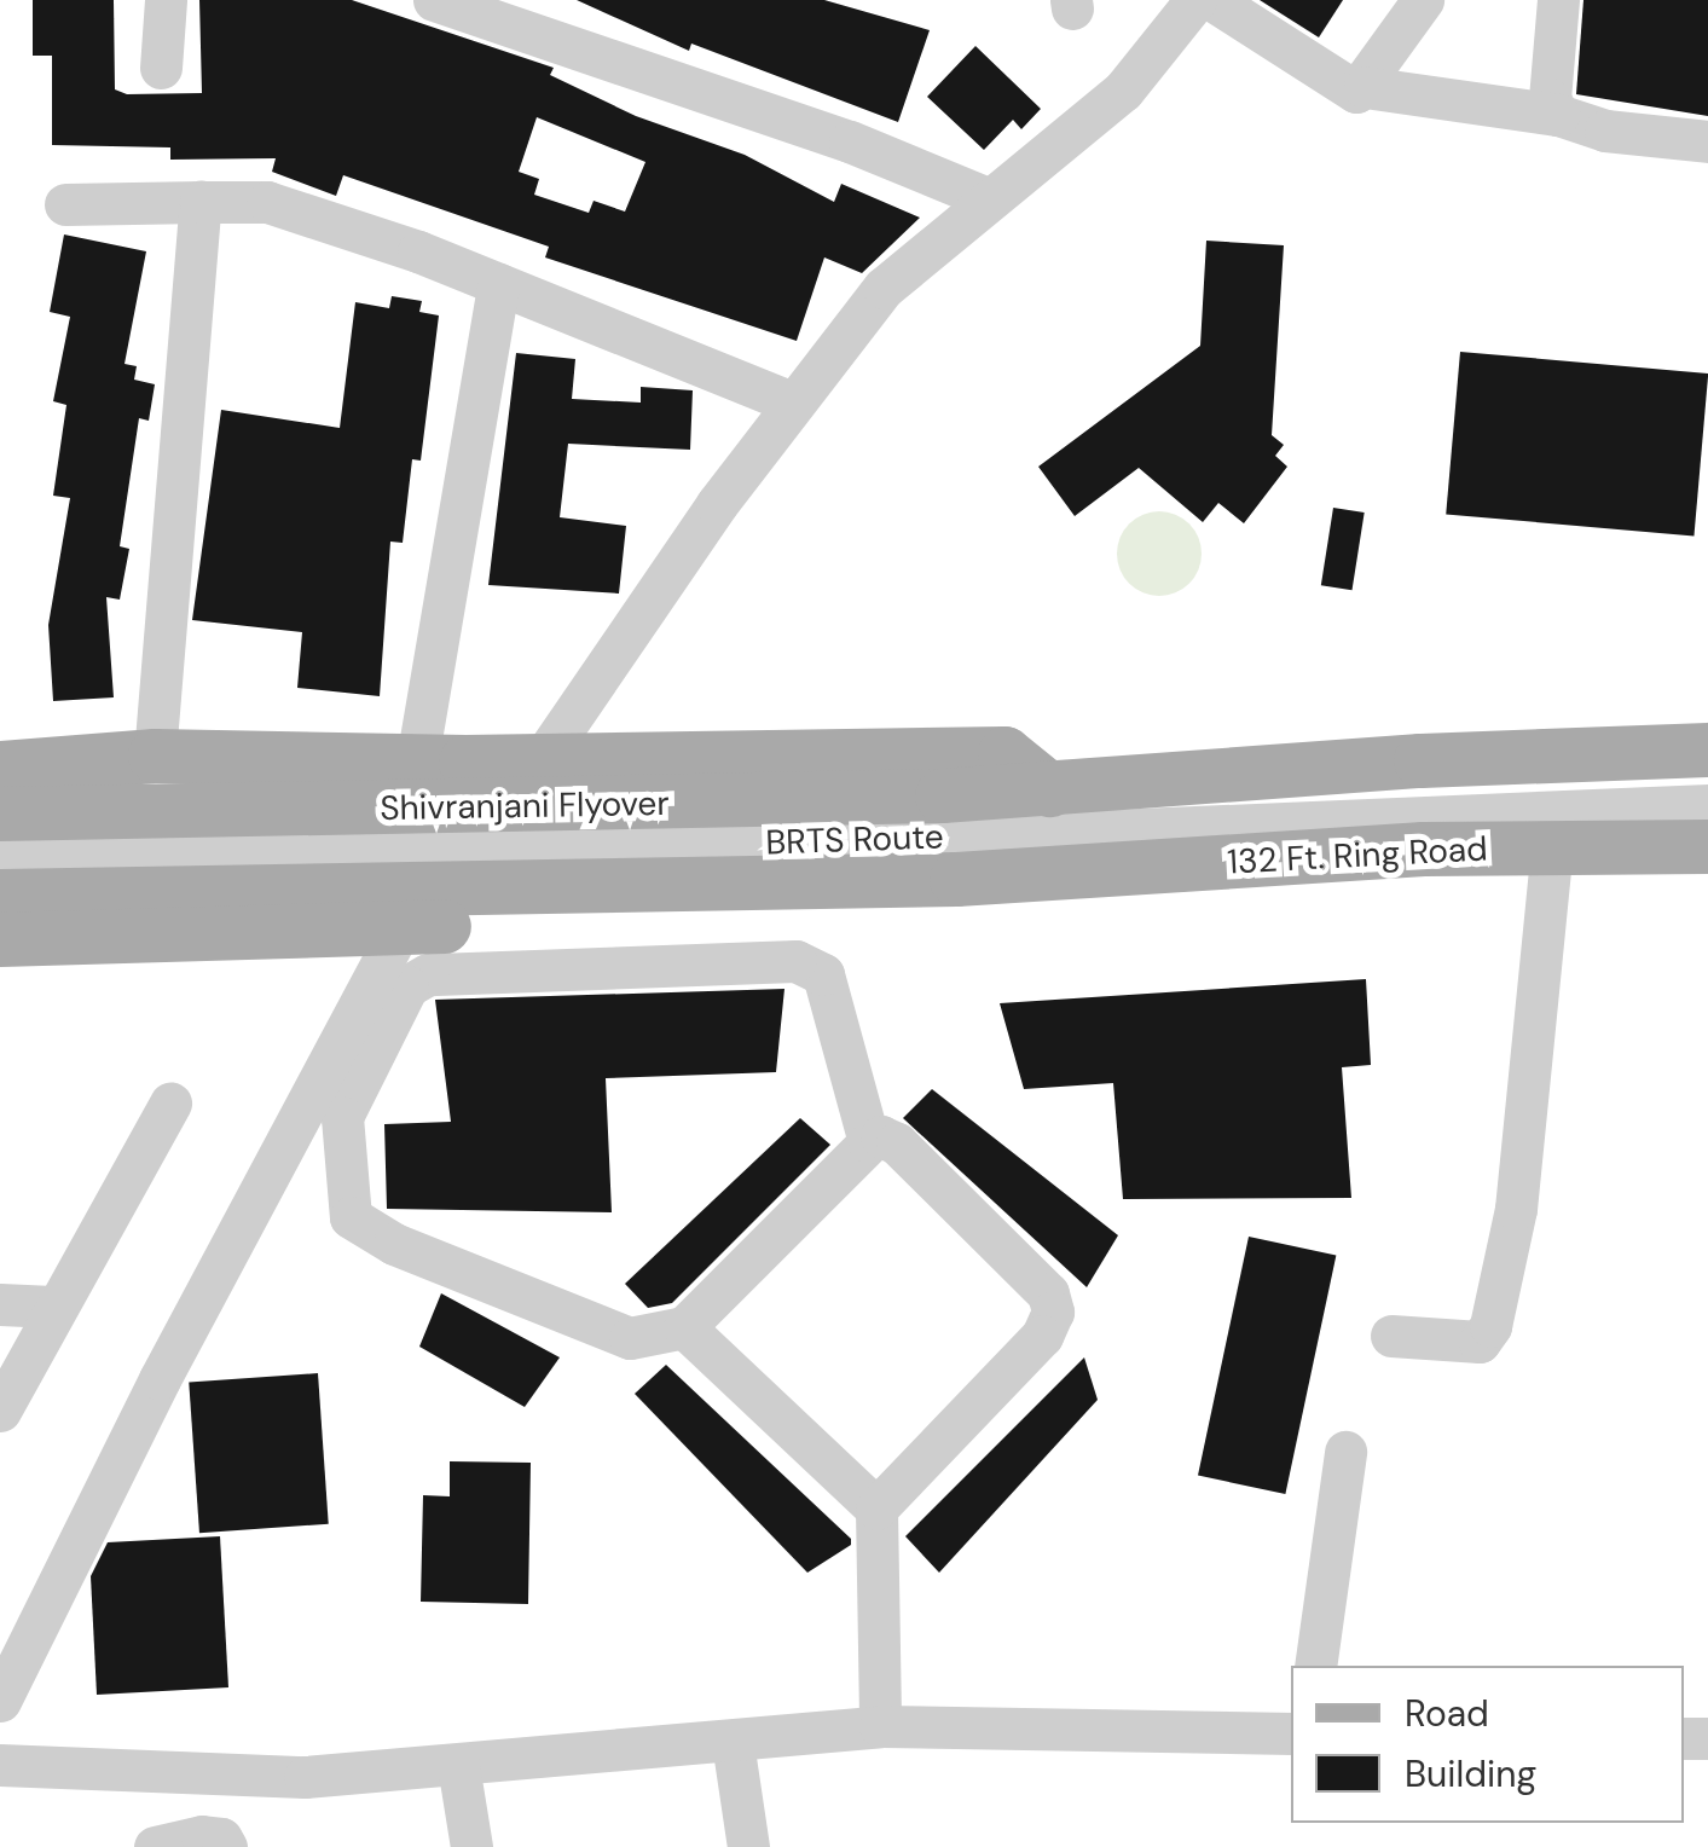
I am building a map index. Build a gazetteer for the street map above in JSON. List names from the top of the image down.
{
  "streets": {
    "main road": ["Shivranjani Flyover", "132 Ft. Ring Road"],
    "street": ["BRTS Route"]
  },
  "legend": ["Road", "Building"]
}
